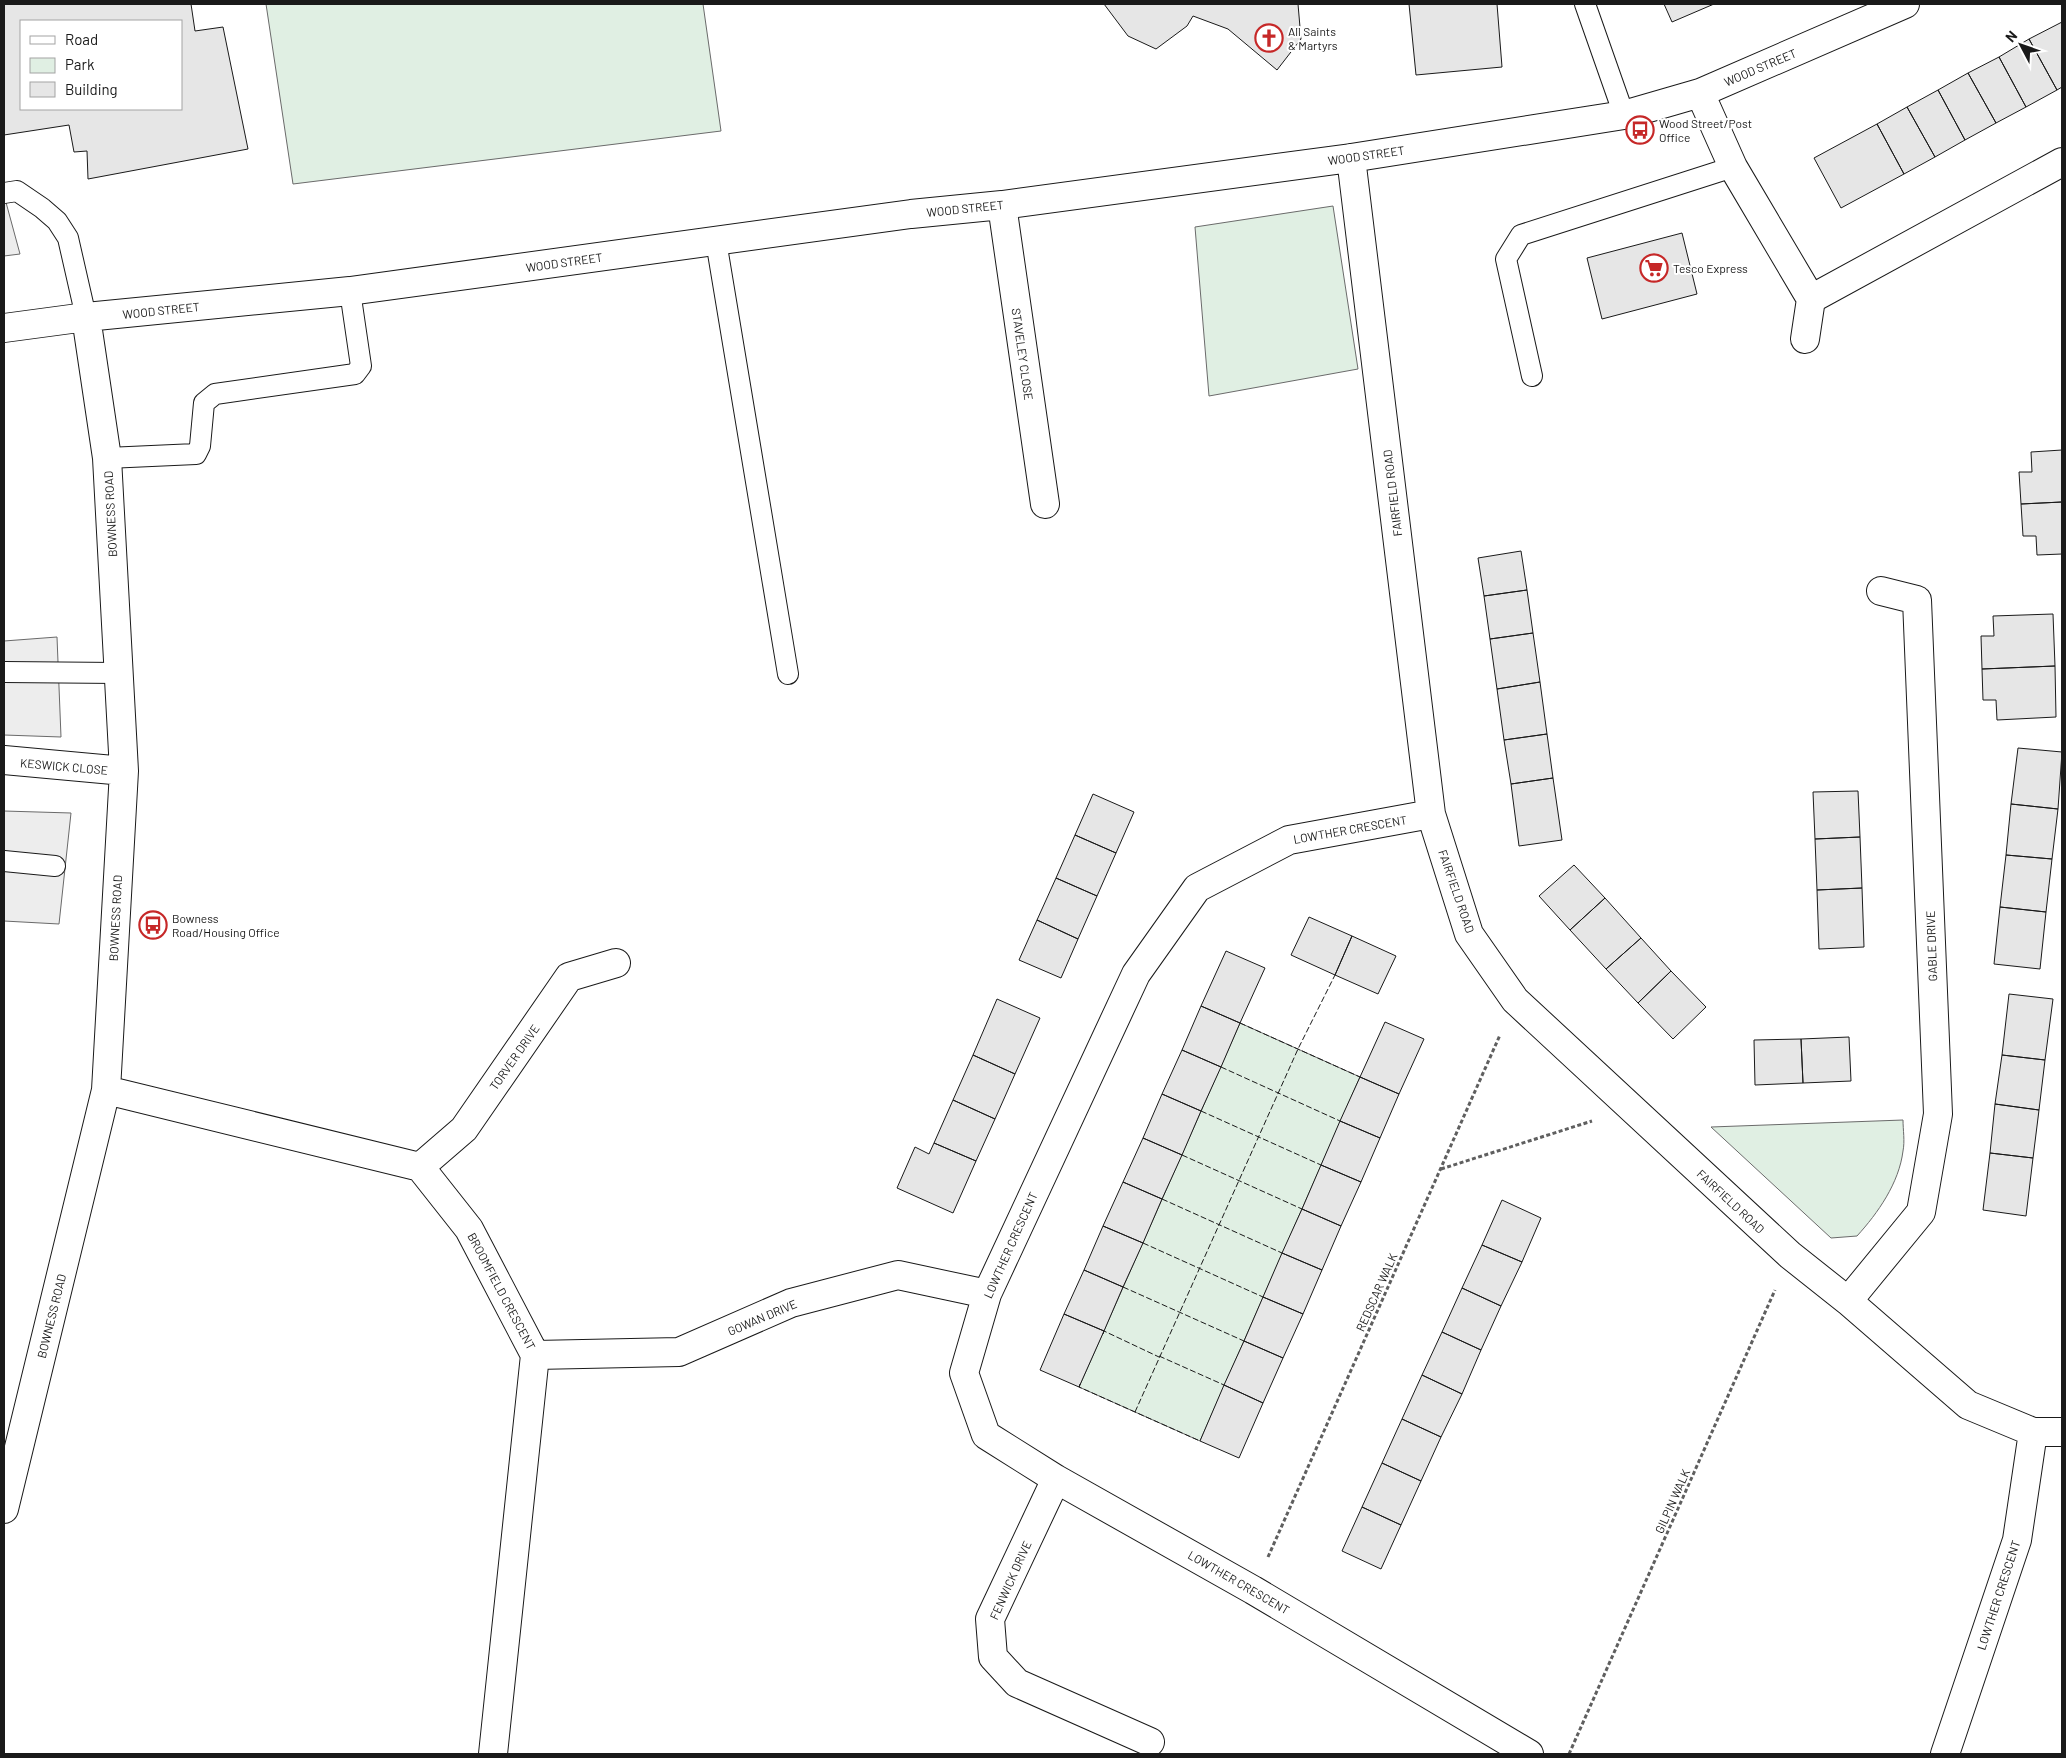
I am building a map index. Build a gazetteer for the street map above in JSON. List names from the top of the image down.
{
  "streets": {
    "street": [
      "WOOD STREET",
      "STAVELEY CLOSE",
      "FAIRFIELD ROAD",
      "BOWNESS ROAD",
      "KESWICK CLOSE",
      "LOWTHER CRESCENT",
      "GABLE DRIVE",
      "TORVER DRIVE",
      "BROOMFIELD CRESCENT",
      "GOWAN DRIVE",
      "FENWICK DRIVE"
    ],
    "path": ["REDSCAR WALK", "GILPIN WALK"]
  },
  "crossings": [
    ["WOOD STREET", "STAVELEY CLOSE"],
    ["WOOD STREET", "FAIRFIELD ROAD"],
    ["WOOD STREET", "BOWNESS ROAD"],
    ["FAIRFIELD ROAD", "LOWTHER CRESCENT"],
    ["FAIRFIELD ROAD", "GABLE DRIVE"],
    ["FAIRFIELD ROAD", "REDSCAR WALK"],
    ["FAIRFIELD ROAD", "GILPIN WALK"],
    ["BOWNESS ROAD", "KESWICK CLOSE"],
    ["LOWTHER CRESCENT", "REDSCAR WALK"],
    ["LOWTHER CRESCENT", "GOWAN DRIVE"],
    ["LOWTHER CRESCENT", "FENWICK DRIVE"],
    ["TORVER DRIVE", "BROOMFIELD CRESCENT"],
    ["BROOMFIELD CRESCENT", "GOWAN DRIVE"]
  ],
  "places": {
    "church": ["All Saints & Martyrs"],
    "bus stop": ["Wood Street/Post Office", "Bowness Road/Housing Office"],
    "supermarket": ["Tesco Express"]
  },
  "legend": ["Road", "Park", "Building"],
  "north": "top left"
}
